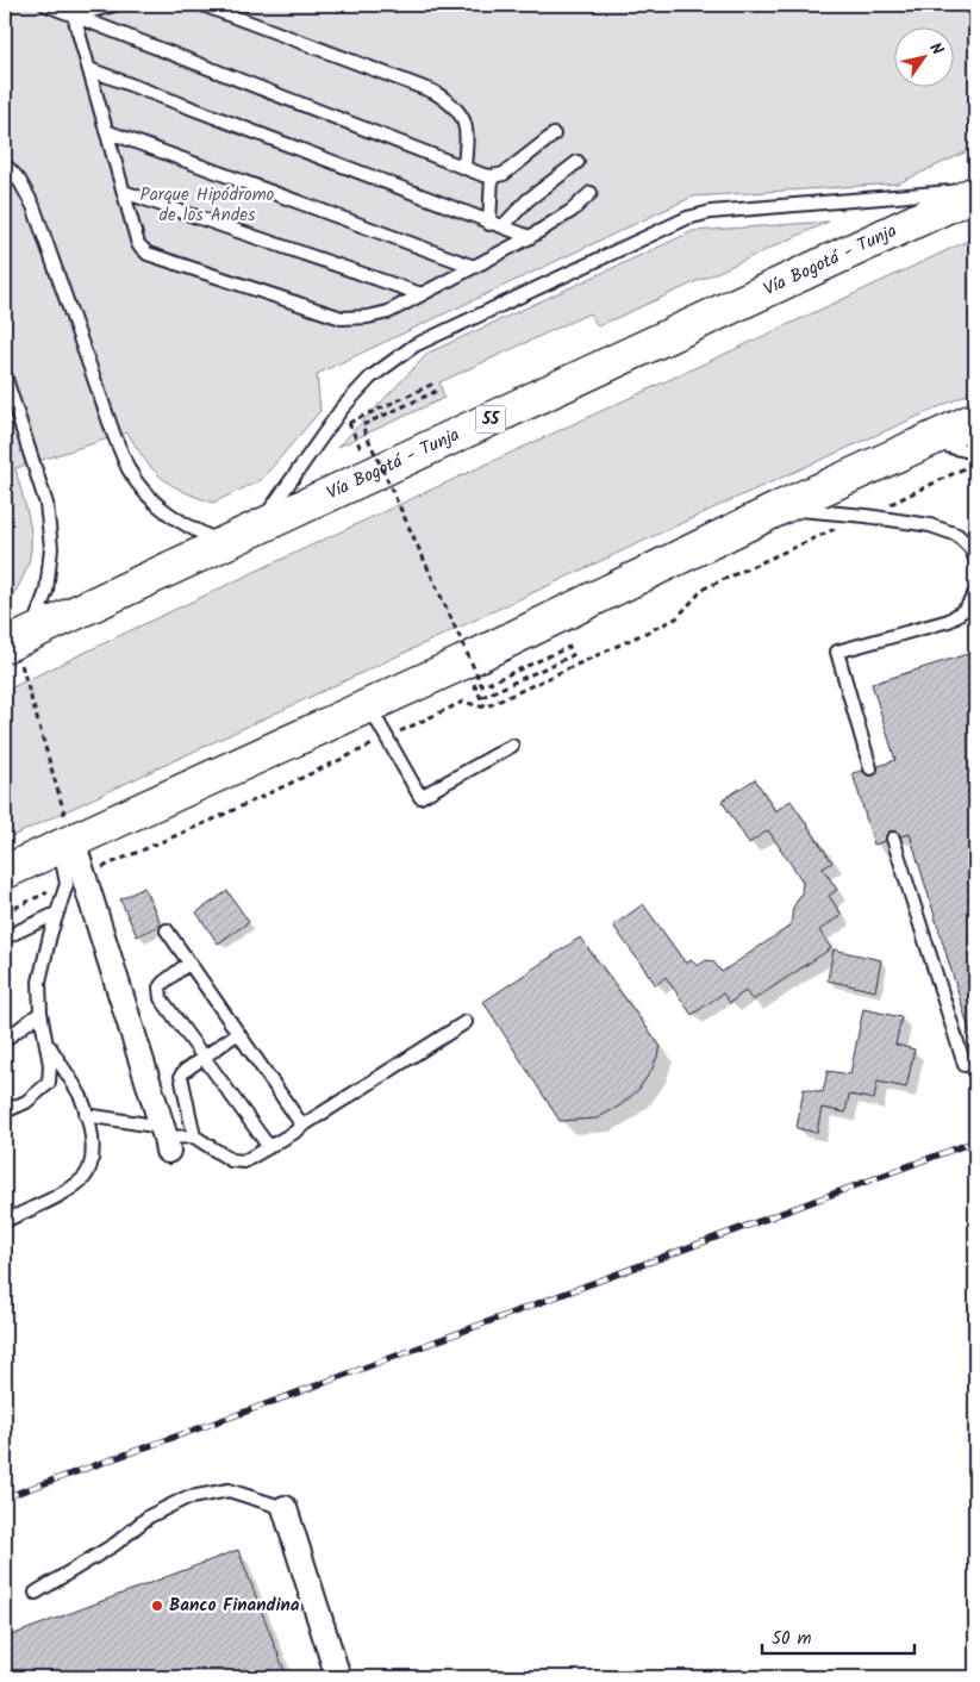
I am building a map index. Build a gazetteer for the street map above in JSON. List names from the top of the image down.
{
  "streets": {
    "highway": ["Vía Bogotá - Tunja", "55"]
  },
  "parks": ["Parque Hipódromo de los Andes"],
  "places": ["Banco Finandina"],
  "scale_bar": "50 m",
  "north": "top right"
}
